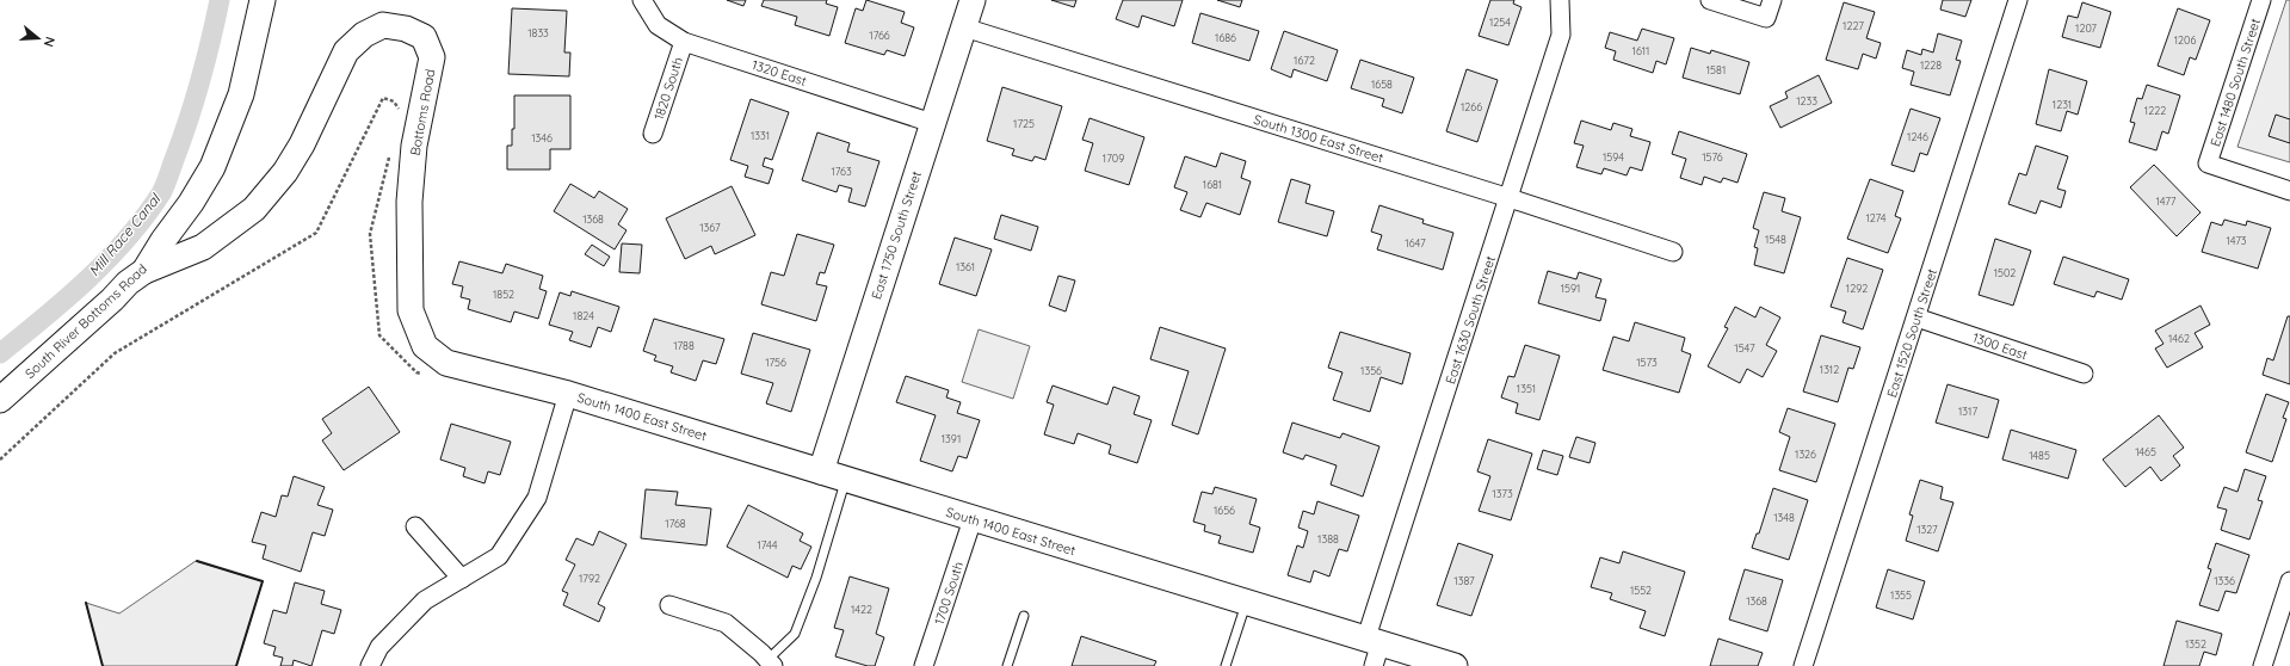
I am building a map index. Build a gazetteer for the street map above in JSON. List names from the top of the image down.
{
  "streets": {
    "street": [
      "1320 East",
      "East 1480 South Street",
      "1820 South",
      "Bottoms Road",
      "South 1300 East Street",
      "East 1750 South Street",
      "East 1630 South Street",
      "South River Bottoms Road",
      "East 1520 South Street",
      "1300 East",
      "South 1400 East Street",
      "1700 South"
    ]
  },
  "crossings": [
    ["1320 East", "1820 South"],
    ["1320 East", "East 1750 South Street"],
    ["Bottoms Road", "South River Bottoms Road"],
    ["Bottoms Road", "South 1400 East Street"],
    ["South 1300 East Street", "East 1750 South Street"],
    ["South 1300 East Street", "East 1630 South Street"],
    ["East 1750 South Street", "South 1400 East Street"],
    ["East 1630 South Street", "South 1400 East Street"],
    ["East 1520 South Street", "1300 East"],
    ["South 1400 East Street", "1700 South"]
  ],
  "water": ["Mill Race Canal"],
  "house_numbers": [
    "1254",
    "1227",
    "1207",
    "1833",
    "1766",
    "1686",
    "1206",
    "1611",
    "1672",
    "1228",
    "1581",
    "1658",
    "1233",
    "1231",
    "1266",
    "1222",
    "1725",
    "1331",
    "1246",
    "1346",
    "1594",
    "1576",
    "1709",
    "1763",
    "1681",
    "1477",
    "1274",
    "1368",
    "1367",
    "1548",
    "1473",
    "1647",
    "1361",
    "1502",
    "1591",
    "1292",
    "1852",
    "1824",
    "1462",
    "1788",
    "1547",
    "1756",
    "1573",
    "1312",
    "1356",
    "1351",
    "1317",
    "1391",
    "1465",
    "1326",
    "1485",
    "1373",
    "1656",
    "1348",
    "1768",
    "1327",
    "1388",
    "1744",
    "1792",
    "1387",
    "1336",
    "1552",
    "1355",
    "1368",
    "1422",
    "1352"
  ],
  "north": "right"
}
